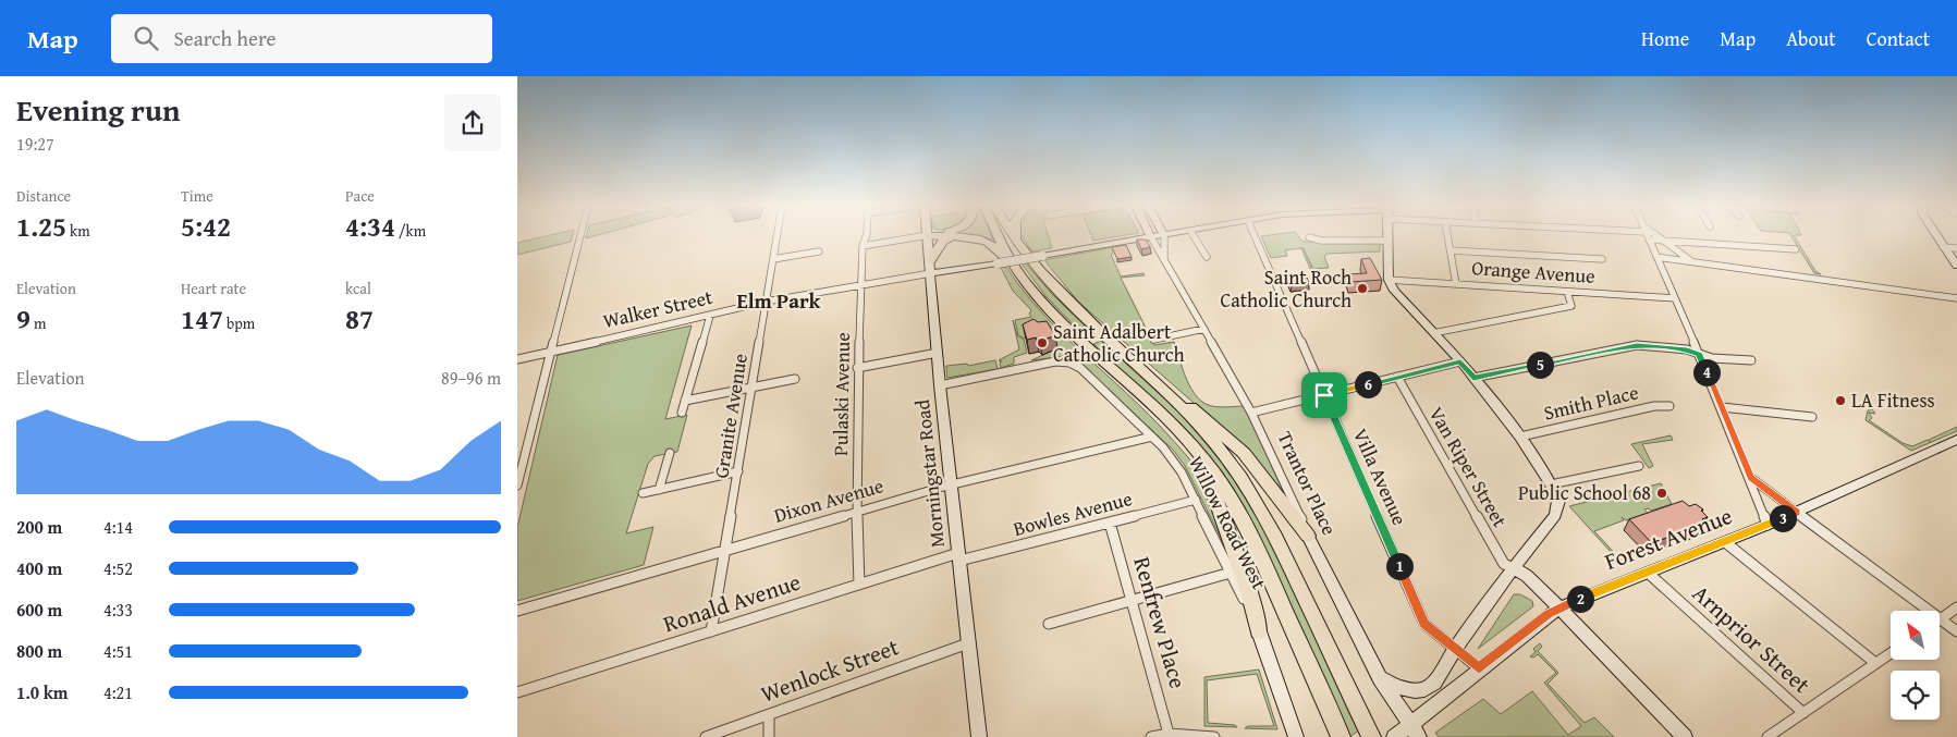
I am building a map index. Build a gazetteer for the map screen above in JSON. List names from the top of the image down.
{
  "streets": {
    "main road": [
      "Walker Street",
      "Morningstar Road",
      "Trantor Place",
      "Willow Road West",
      "Forest Avenue"
    ],
    "street": [
      "Orange Avenue",
      "Pulaski Avenue",
      "Smith Place",
      "Granite Avenue",
      "Van Riper Street",
      "Villa Avenue",
      "Dixon Avenue",
      "Bowles Avenue",
      "Ronald Avenue",
      "Renfrew Place",
      "Arnprior Street",
      "Wenlock Street"
    ]
  },
  "crossings": [
    ["Walker Street", "Pulaski Avenue"],
    ["Walker Street", "Granite Avenue"],
    ["Walker Street", "Morningstar Road"],
    ["Walker Street", "Trantor Place"],
    ["Pulaski Avenue", "Dixon Avenue"],
    ["Pulaski Avenue", "Ronald Avenue"],
    ["Granite Avenue", "Dixon Avenue"],
    ["Granite Avenue", "Ronald Avenue"],
    ["Morningstar Road", "Dixon Avenue"],
    ["Morningstar Road", "Bowles Avenue"],
    ["Morningstar Road", "Willow Road West"],
    ["Morningstar Road", "Ronald Avenue"],
    ["Morningstar Road", "Wenlock Street"],
    ["Villa Avenue", "Forest Avenue"],
    ["Trantor Place", "Forest Avenue"],
    ["Dixon Avenue", "Willow Road West"],
    ["Bowles Avenue", "Willow Road West"],
    ["Bowles Avenue", "Ronald Avenue"],
    ["Bowles Avenue", "Renfrew Place"],
    ["Forest Avenue", "Arnprior Street"]
  ],
  "districts": ["Elm Park"],
  "places": [
    "Saint Roch Catholic Church",
    "Saint Adalbert Catholic Church",
    "LA Fitness",
    "Public School 68"
  ],
  "north": "top left",
  "page": {
    "header": "Map",
    "search": "Search here",
    "nav": [
      "Home",
      "Map",
      "About",
      "Contact"
    ],
    "heading": ["Evening run", "19:27"],
    "stats": [
      ["Distance", "1.25 km"],
      ["Time", "5:42"],
      ["Pace", "4:34 /km"],
      ["Elevation", "9 m"],
      ["Heart rate", "147 bpm"],
      ["kcal", "87"]
    ],
    "pins": [
      "5",
      "4",
      "6",
      "3",
      "1",
      "2"
    ],
    "chart": ["Elevation", "89–96 m"],
    "list": [
      {
        "name": "200 m",
        "note": "4:14"
      },
      {
        "name": "400 m",
        "note": "4:52"
      },
      {
        "name": "600 m",
        "note": "4:33"
      },
      {
        "name": "800 m",
        "note": "4:51"
      },
      {
        "name": "1.0 km",
        "note": "4:21"
      }
    ]
  }
}
